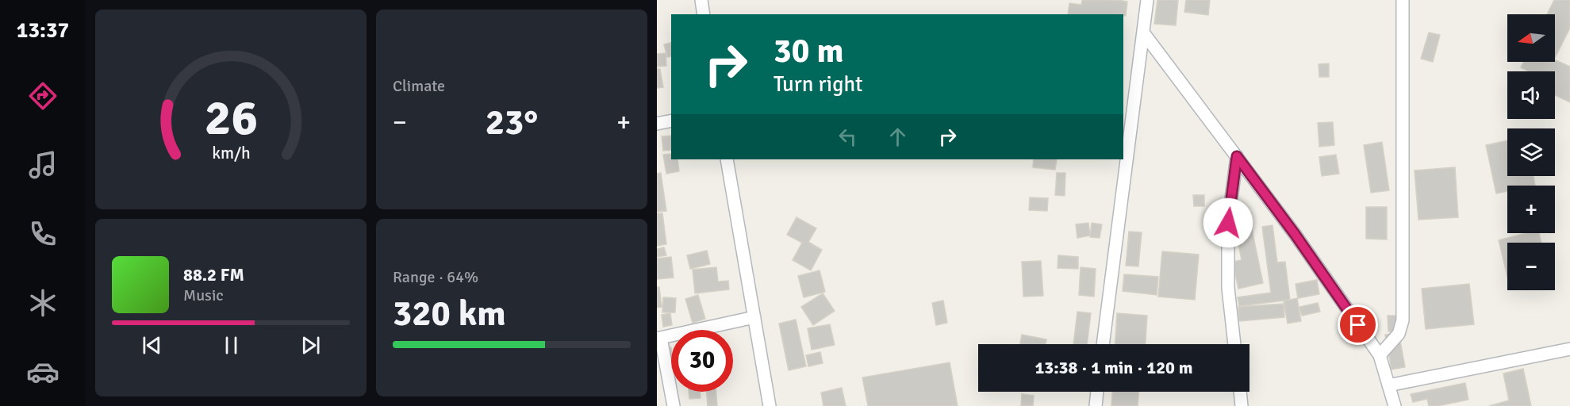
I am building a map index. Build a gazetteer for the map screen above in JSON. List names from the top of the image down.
{
  "north": "left",
  "page": {
    "tabs": "13:37",
    "tile": [
      "Climate",
      ["Range · 64%", "320 km"]
    ],
    "map_buttons": ["+", "−"],
    "turn": ["30 m", "Turn right"],
    "heat": ["−", "23°", "+"],
    "song": ["88.2 FM", "Music"],
    "limit": "30",
    "trip": "13:38 · 1 min · 120 m",
    "gauge": ["26", "km/h"]
  }
}
